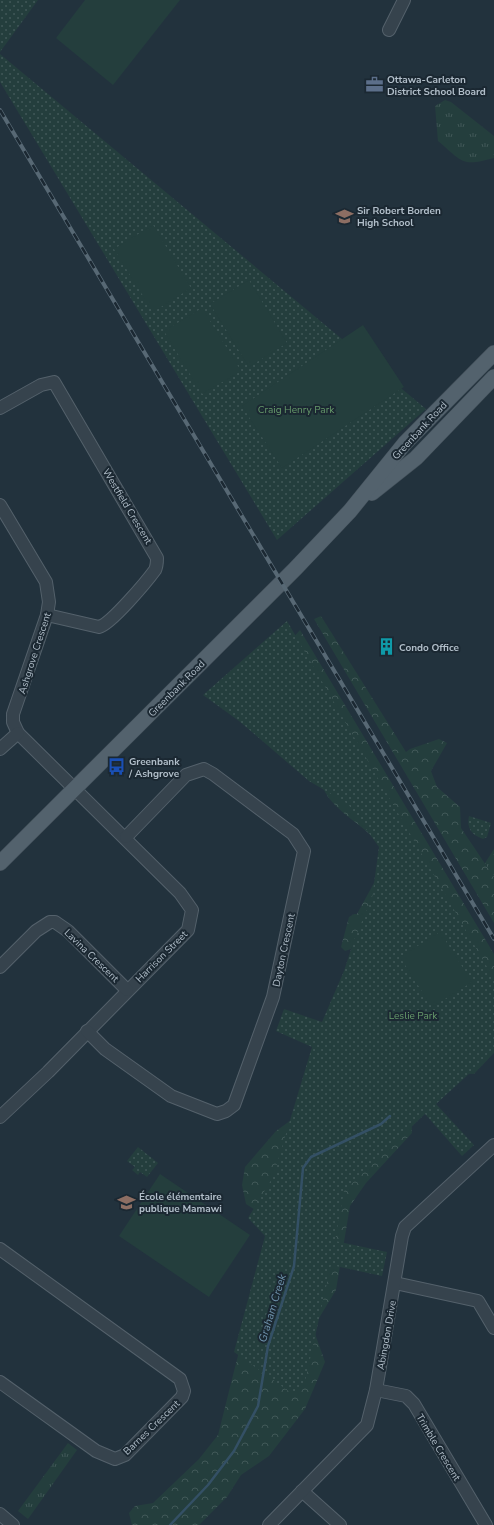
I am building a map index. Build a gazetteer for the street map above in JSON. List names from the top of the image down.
{
  "streets": {
    "main road": ["Greenbank Road"],
    "street": [
      "Westfield Crescent",
      "Ashgrove Crescent",
      "Dayton Crescent",
      "Lavina Crescent",
      "Harrison Street",
      "Abingdon Drive",
      "Barnes Crescent",
      "Trimble Crescent"
    ]
  },
  "crossings": [
    ["Greenbank Road", "Harrison Street"],
    ["Westfield Crescent", "Ashgrove Crescent"],
    ["Dayton Crescent", "Harrison Street"],
    ["Lavina Crescent", "Harrison Street"],
    ["Abingdon Drive", "Trimble Crescent"]
  ],
  "water": ["Graham Creek"],
  "parks": ["Craig Henry Park", "Leslie Park"],
  "places": {
    "office": ["Ottawa-Carleton District School Board"],
    "school or university": ["Sir Robert Borden High School", "École élémentaire publique Mamawi"],
    "building": ["Condo Office"],
    "bus stop": ["Greenbank / Ashgrove"]
  }
}
